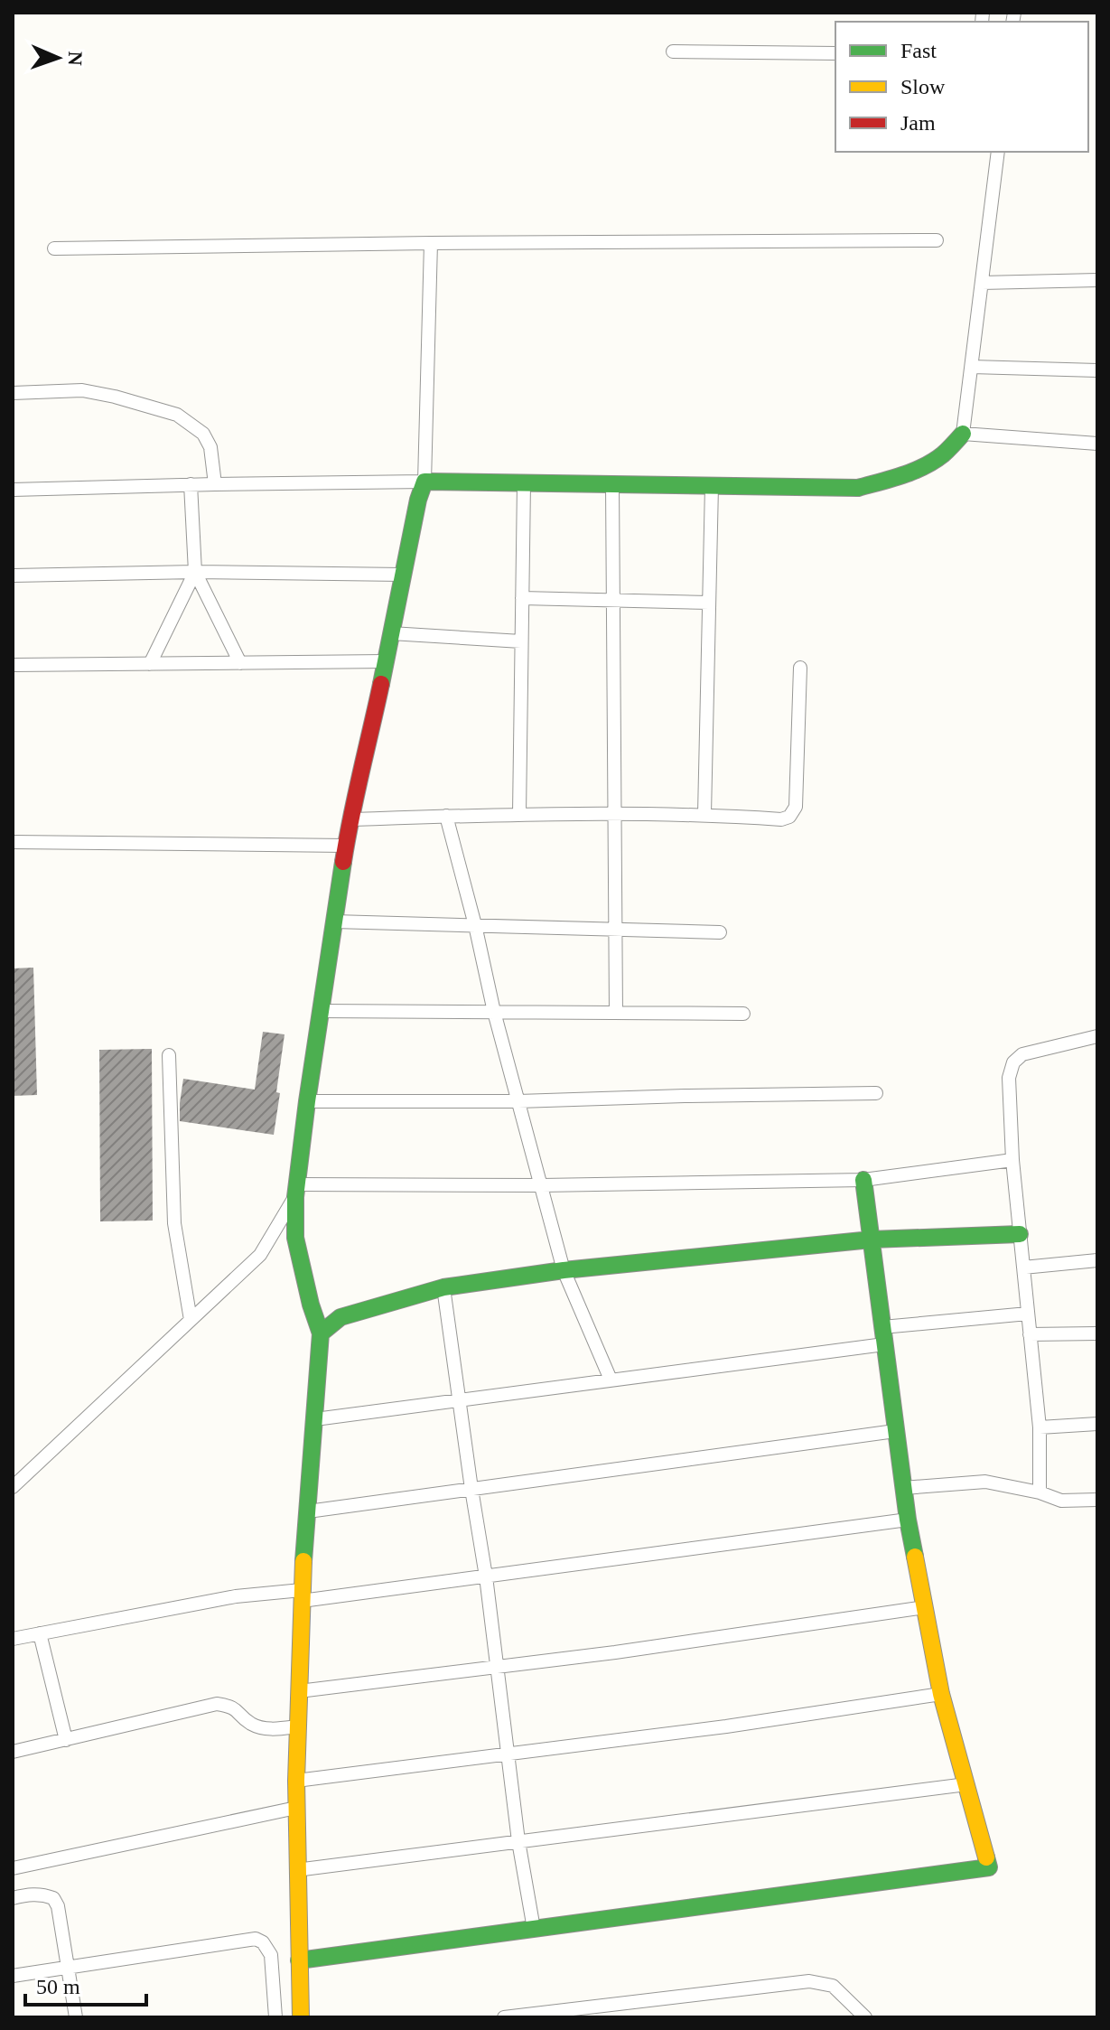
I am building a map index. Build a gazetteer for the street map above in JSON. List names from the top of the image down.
{
  "legend": ["Fast", "Slow", "Jam"],
  "scale_bar": "50 m",
  "north": "right"
}
